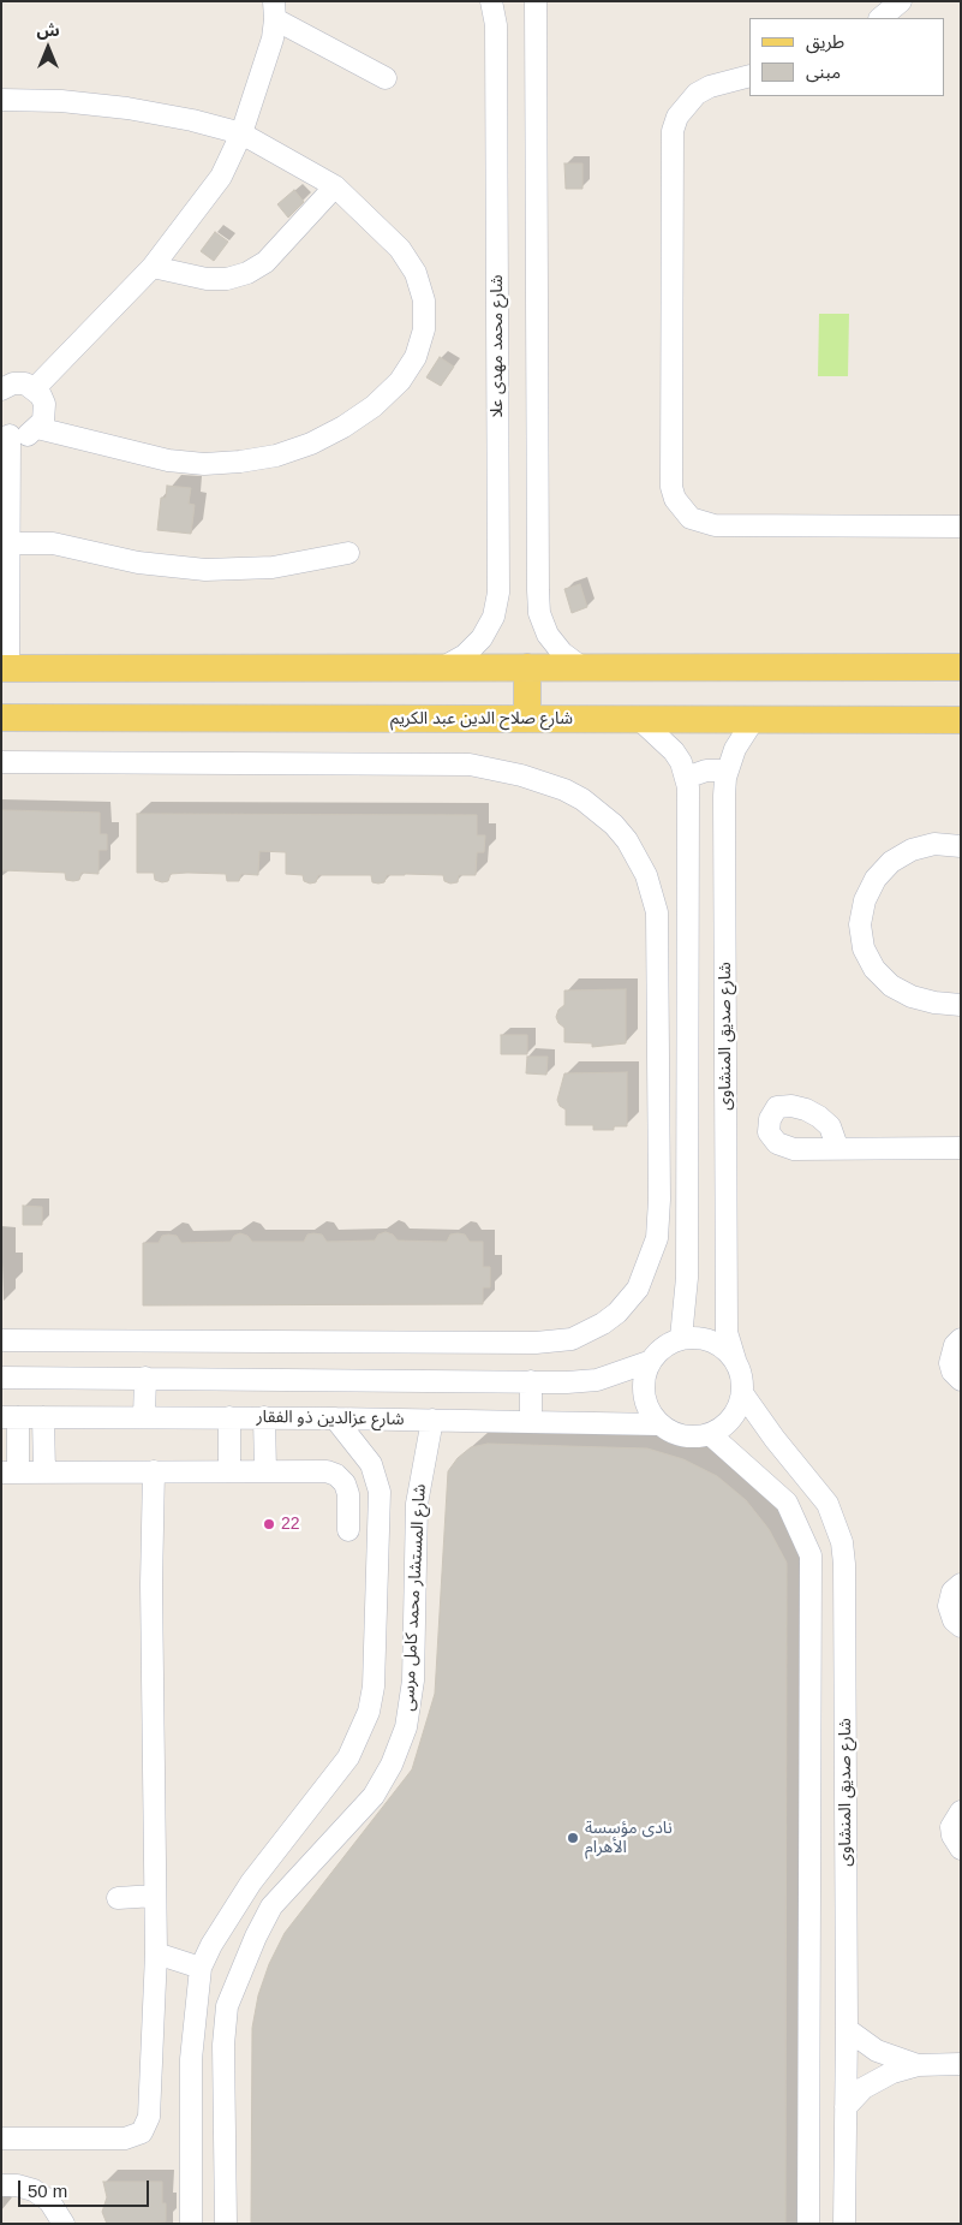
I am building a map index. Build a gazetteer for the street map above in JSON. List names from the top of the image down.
{
  "streets": {
    "main road": ["شارع صلاح الدين عبد الكريم"],
    "street": [
      "شارع محمد مهدى علا",
      "شارع صديق المنشاوى",
      "شارع عزالدين ذو الفقار",
      "شارع المستشار محمد كامل مرسى"
    ]
  },
  "crossings": [
    ["شارع صلاح الدين عبد الكريم", "شارع صديق المنشاوى"],
    ["شارع صديق المنشاوى", "شارع عزالدين ذو الفقار"],
    ["شارع عزالدين ذو الفقار", "شارع المستشار محمد كامل مرسى"]
  ],
  "places": ["22", "نادى مؤسسة الأهرام"],
  "legend": ["طريق", "مبنى"],
  "scale_bar": "50 m",
  "north": "top"
}
